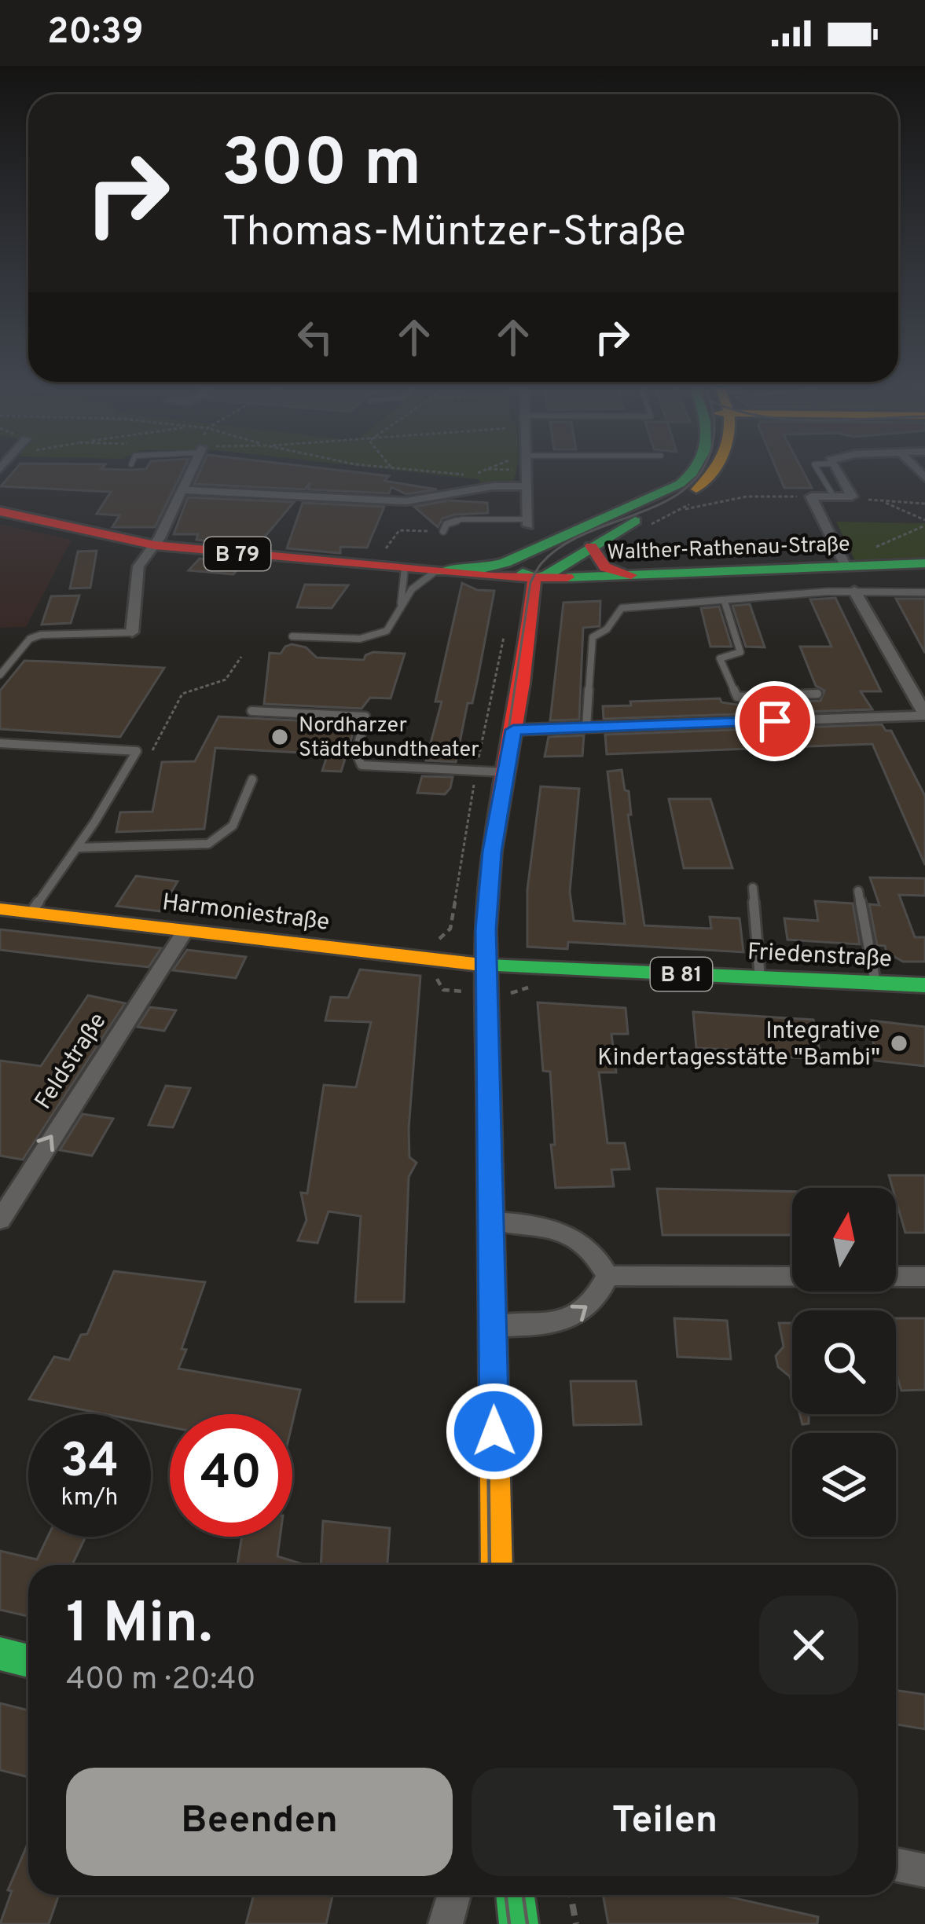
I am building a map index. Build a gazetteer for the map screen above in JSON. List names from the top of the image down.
{
  "streets": {
    "street": [
      "Walther-Rathenau-Straße",
      "B 79",
      "Harmoniestraße",
      "Friedenstraße",
      "B 81",
      "Feldstraße"
    ]
  },
  "crossings": [
    ["Walther-Rathenau-Straße", "B 79"],
    ["Harmoniestraße", "Friedenstraße"],
    ["Harmoniestraße", "Feldstraße"]
  ],
  "one_way": ["Feldstraße"],
  "places": ["Nordharzer Städtebundtheater", "Integrative Kindertagesstätte \"Bambi\""],
  "north": "top",
  "page": {
    "status": "20:39",
    "turn": ["300 m", "Thomas-Müntzer-Straße"],
    "speed": "34 km/h",
    "limit": "40",
    "heading": ["1 Min.", "400 m · 20:40"],
    "buttons": ["Beenden", "Teilen"]
  }
}
